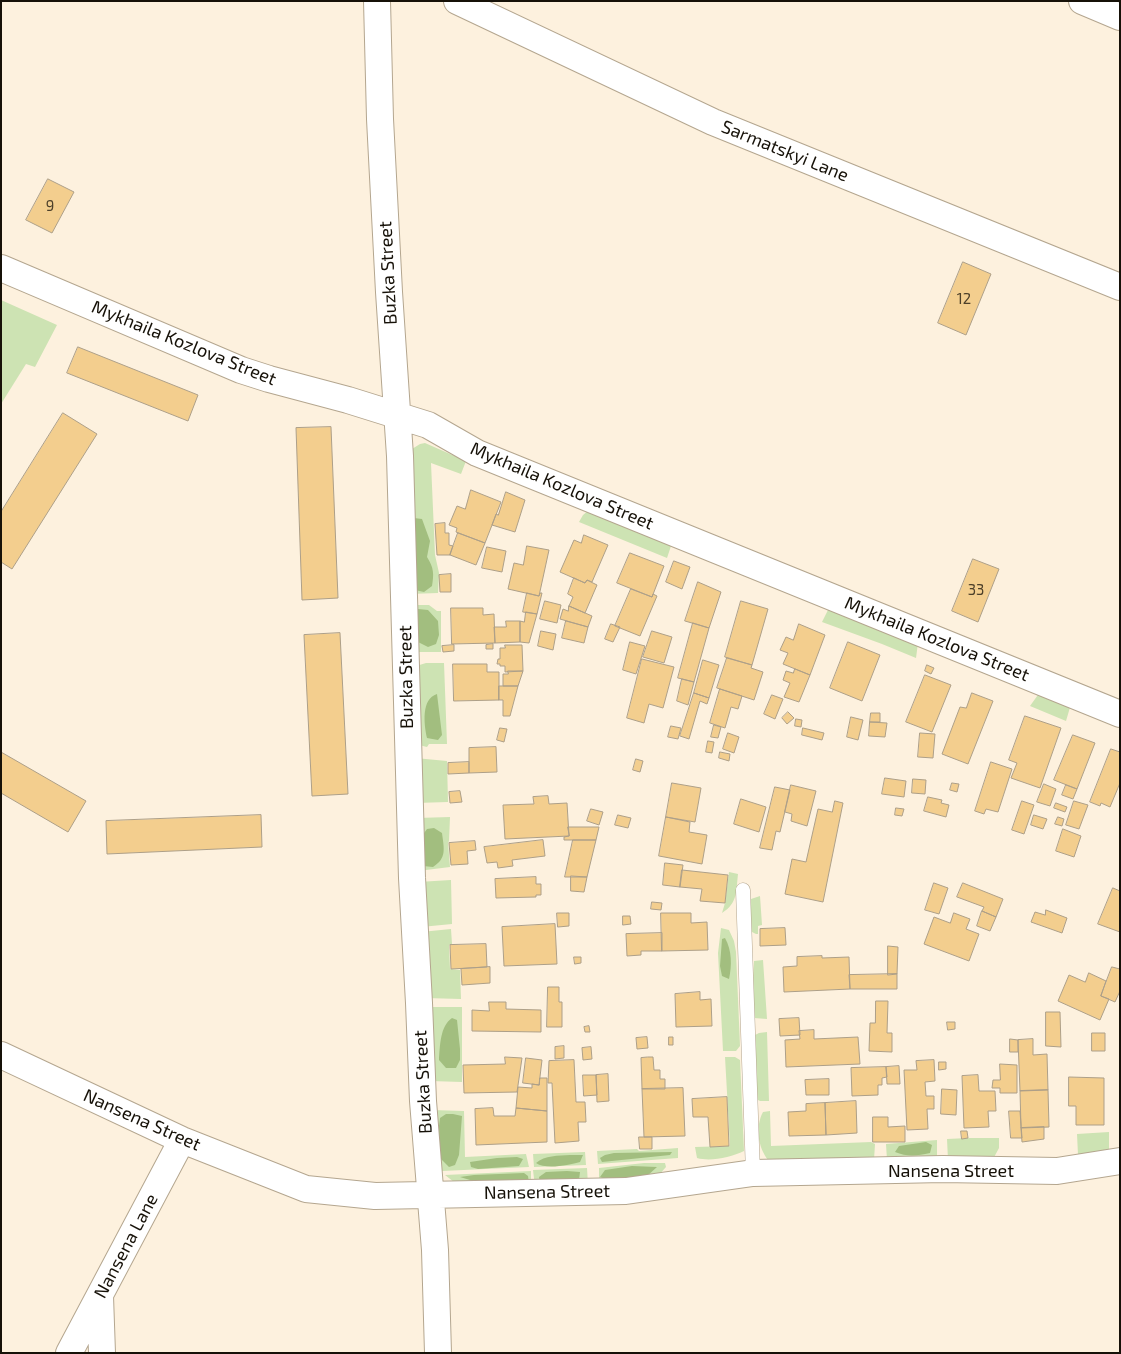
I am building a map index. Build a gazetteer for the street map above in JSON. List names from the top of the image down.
{
  "streets": {
    "street": [
      "Sarmatskyi Lane",
      "Buzka Street",
      "Mykhaila Kozlova Street",
      "Nansena Street",
      "Nansena Lane"
    ]
  },
  "crossings": [
    ["Buzka Street", "Mykhaila Kozlova Street"],
    ["Buzka Street", "Nansena Street"],
    ["Nansena Street", "Nansena Lane"]
  ],
  "house_numbers": ["9", "12", "33"]
}
